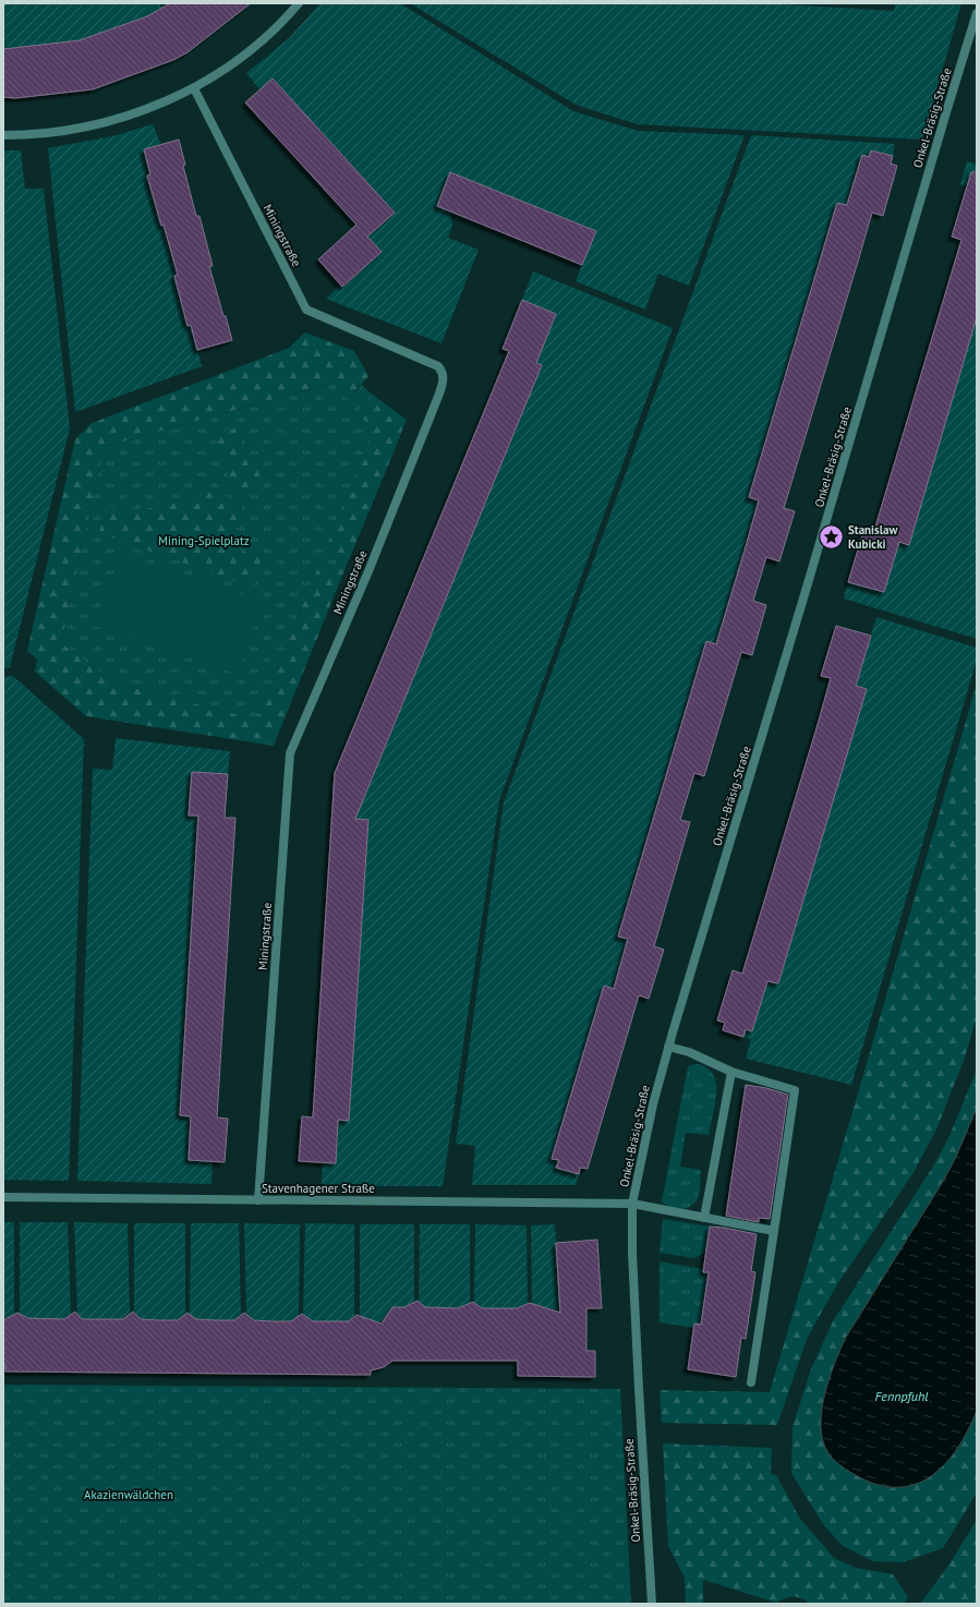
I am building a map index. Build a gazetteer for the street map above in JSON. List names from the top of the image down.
{
  "streets": {
    "street": ["Onkel-Bräsig-Straße", "Miningstraße", "Stavenhagener Straße"]
  },
  "crossings": [
    ["Onkel-Bräsig-Straße", "Stavenhagener Straße"],
    ["Miningstraße", "Stavenhagener Straße"]
  ],
  "water": ["Fennpfuhl"],
  "parks": ["Mining-Spielplatz", "Akazienwäldchen"],
  "places": {
    "place": ["Stanislaw Kubicki"]
  }
}
